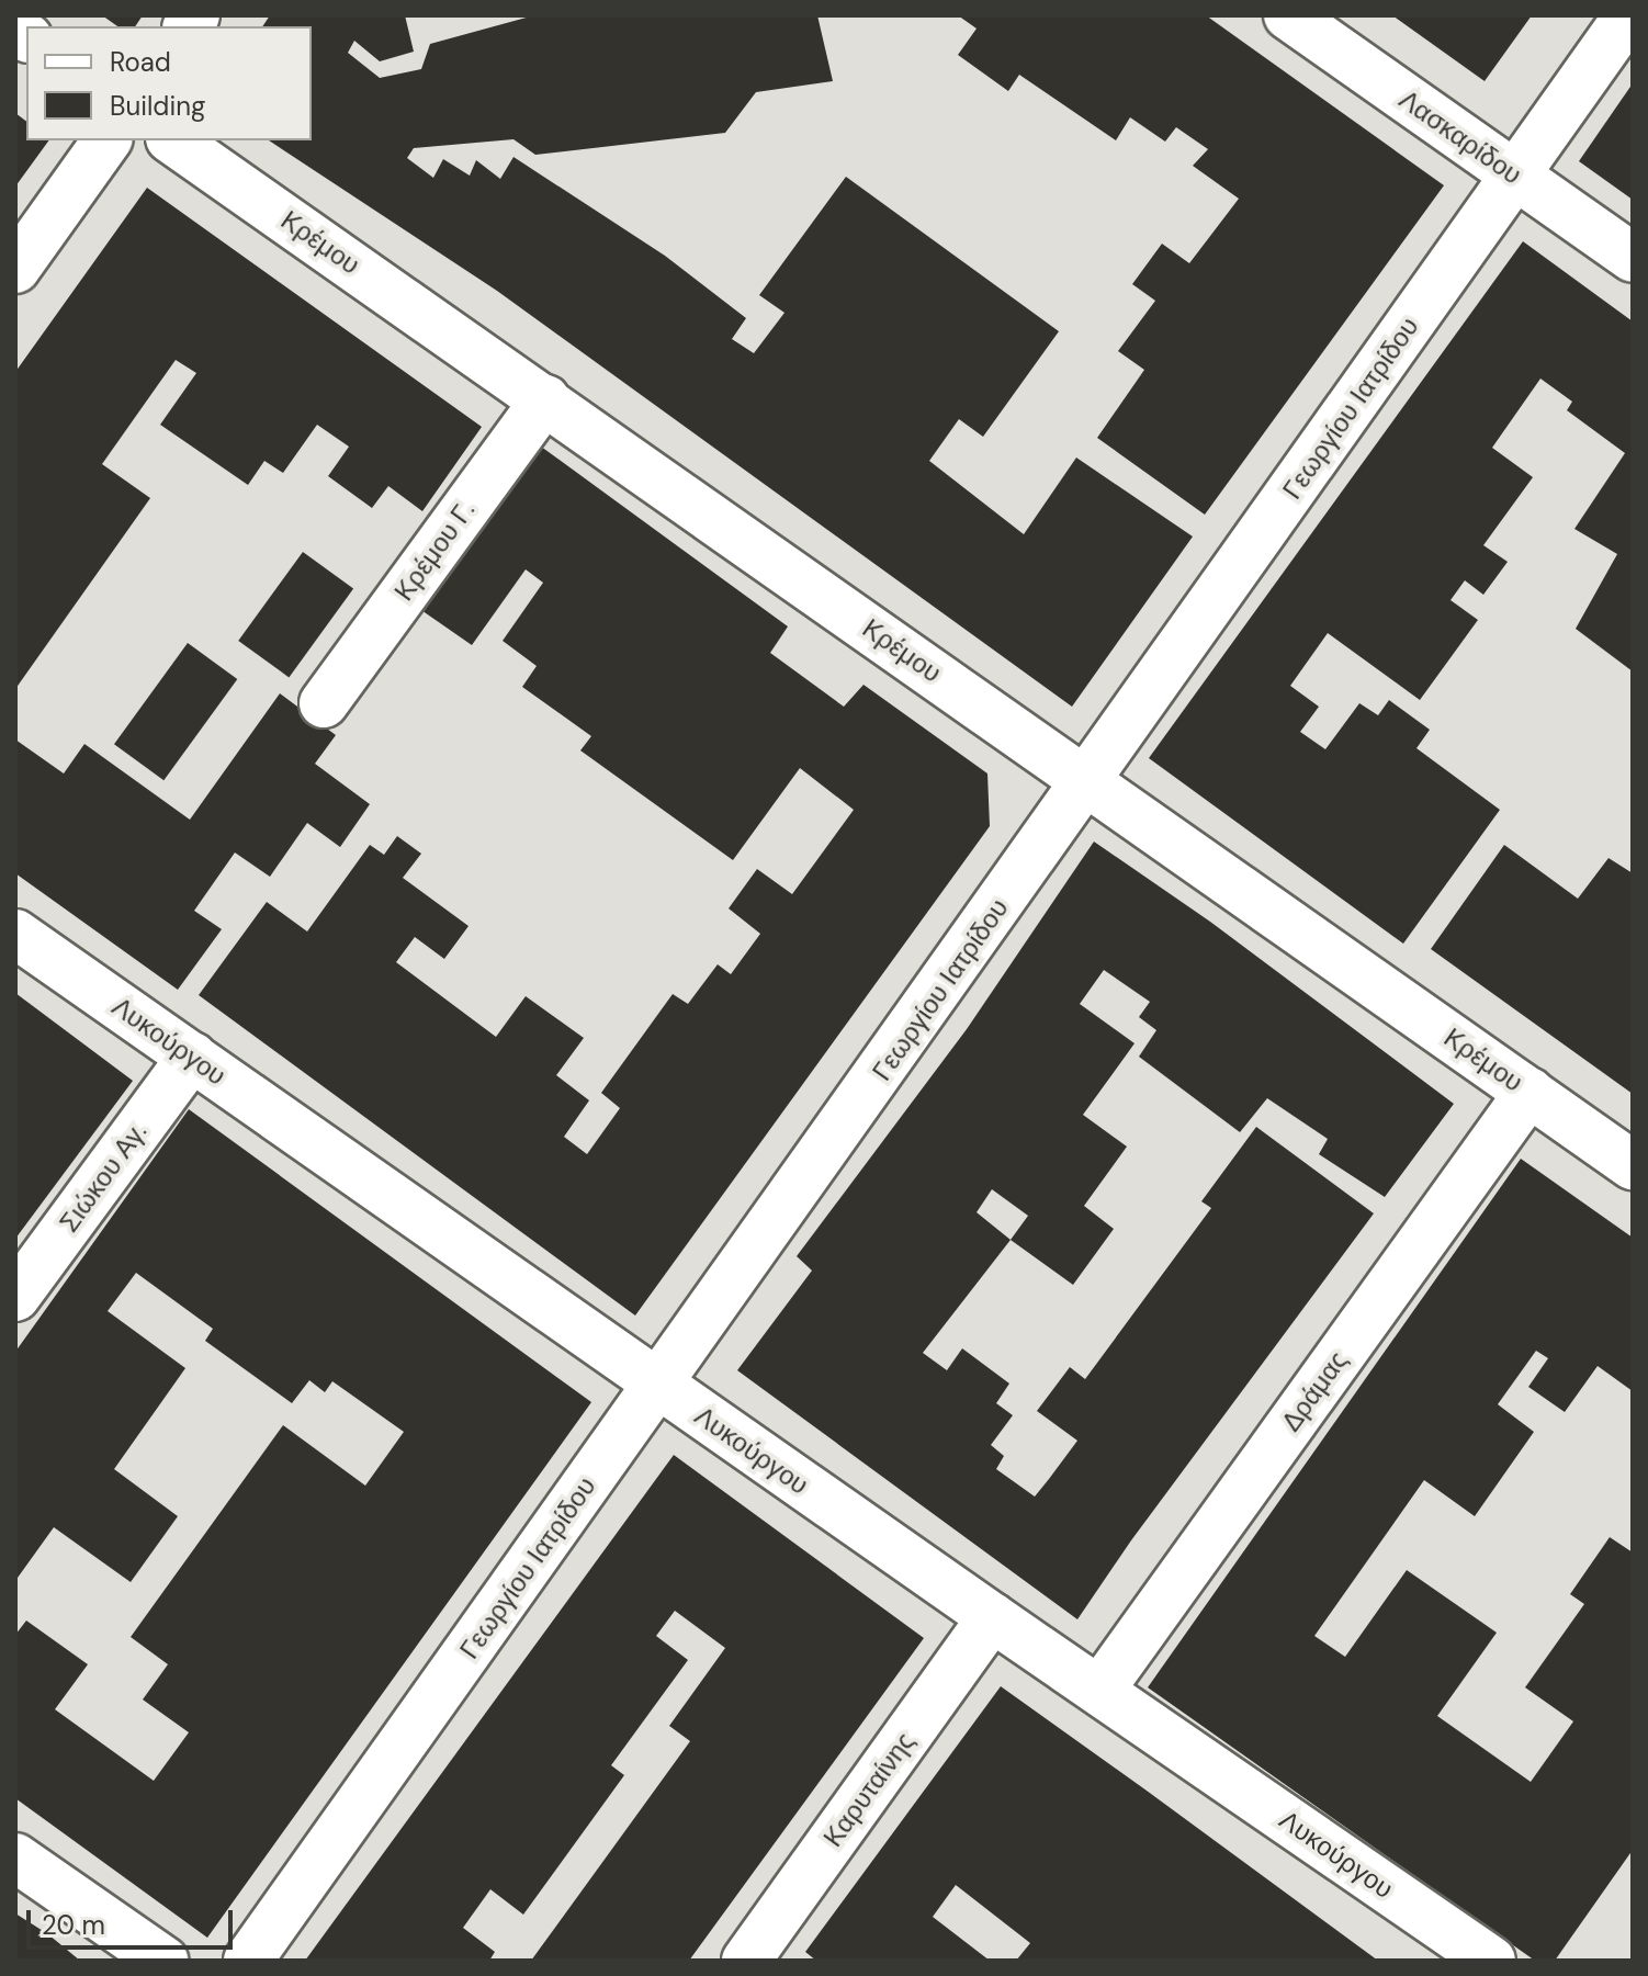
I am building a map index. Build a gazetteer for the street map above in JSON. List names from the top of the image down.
{
  "streets": {
    "street": [
      "Λασκαρίδου",
      "Κρέμου",
      "Γεωργίου Ιατρίδου",
      "Κρέμου Γ.",
      "Λυκούργου",
      "Σιώκου Αγ.",
      "Δράμας",
      "Καρυταίνης"
    ]
  },
  "crossings": [
    ["Λασκαρίδου", "Γεωργίου Ιατρίδου"],
    ["Κρέμου", "Γεωργίου Ιατρίδου"],
    ["Κρέμου", "Κρέμου Γ."],
    ["Κρέμου", "Δράμας"],
    ["Γεωργίου Ιατρίδου", "Λυκούργου"],
    ["Λυκούργου", "Σιώκου Αγ."],
    ["Λυκούργου", "Δράμας"],
    ["Λυκούργου", "Καρυταίνης"]
  ],
  "legend": ["Road", "Building"],
  "scale_bar": "20 m"
}
